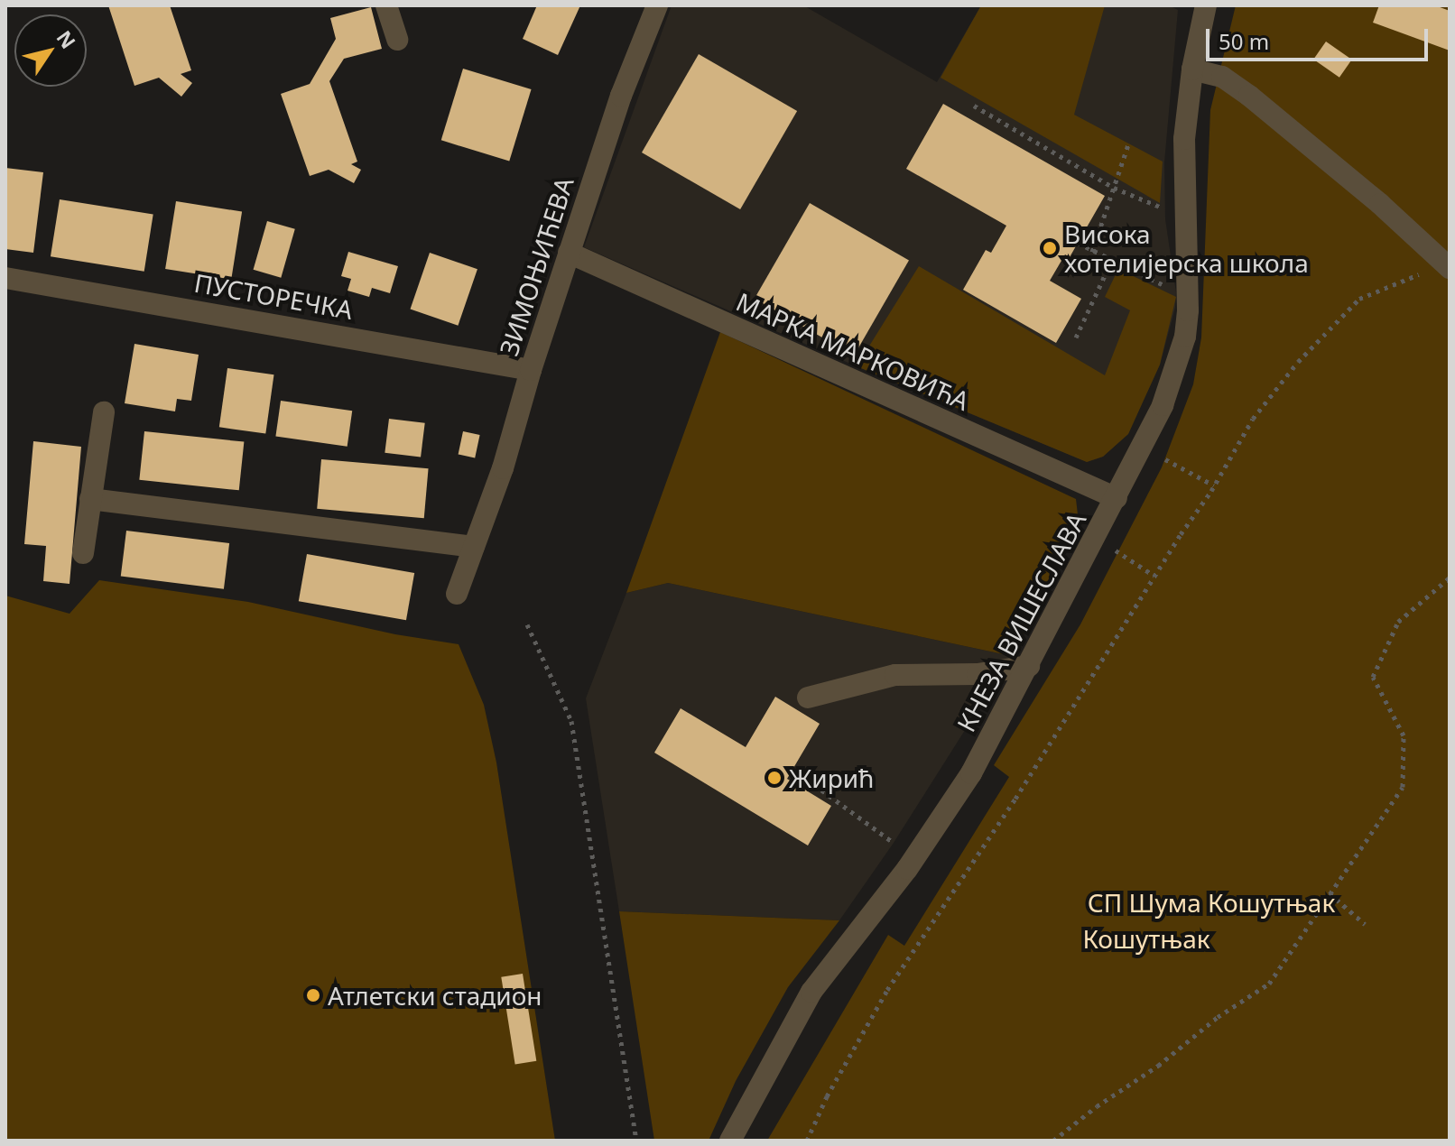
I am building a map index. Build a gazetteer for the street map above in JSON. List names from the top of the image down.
{
  "streets": {
    "street": [
      "ЗИМОЊИЋЕВА",
      "ПУСТОРЕЧКА",
      "МАРКА МАРКОВИЋА",
      "КНЕЗА ВИШЕСЛАВА"
    ]
  },
  "crossings": [
    ["ЗИМОЊИЋЕВА", "ПУСТОРЕЧКА"],
    ["ЗИМОЊИЋЕВА", "МАРКА МАРКОВИЋА"],
    ["МАРКА МАРКОВИЋА", "КНЕЗА ВИШЕСЛАВА"]
  ],
  "parks": ["СП Шума Кошутњак", "Кошутњак"],
  "places": ["Висока хотелијерска школа", "Жирић", "Атлетски стадион"],
  "scale_bar": "50 m",
  "north": "top right"
}
